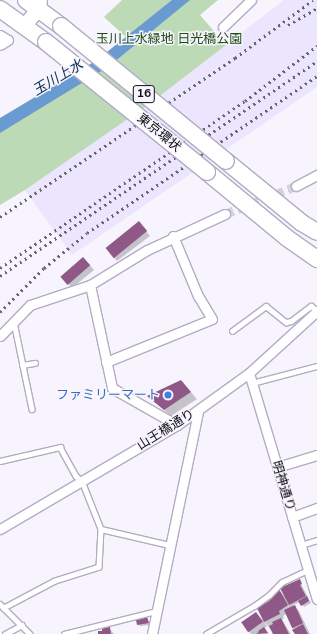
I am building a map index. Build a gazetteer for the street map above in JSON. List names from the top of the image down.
{
  "streets": {
    "highway": ["16", "東京環状"],
    "street": ["山王橋通り", "明神通り"]
  },
  "crossings": [
    ["山王橋通り", "明神通り"]
  ],
  "water": ["玉川上水"],
  "parks": ["玉川上水緑地 日光橋公園"],
  "places": ["ファミリーマート"]
}
